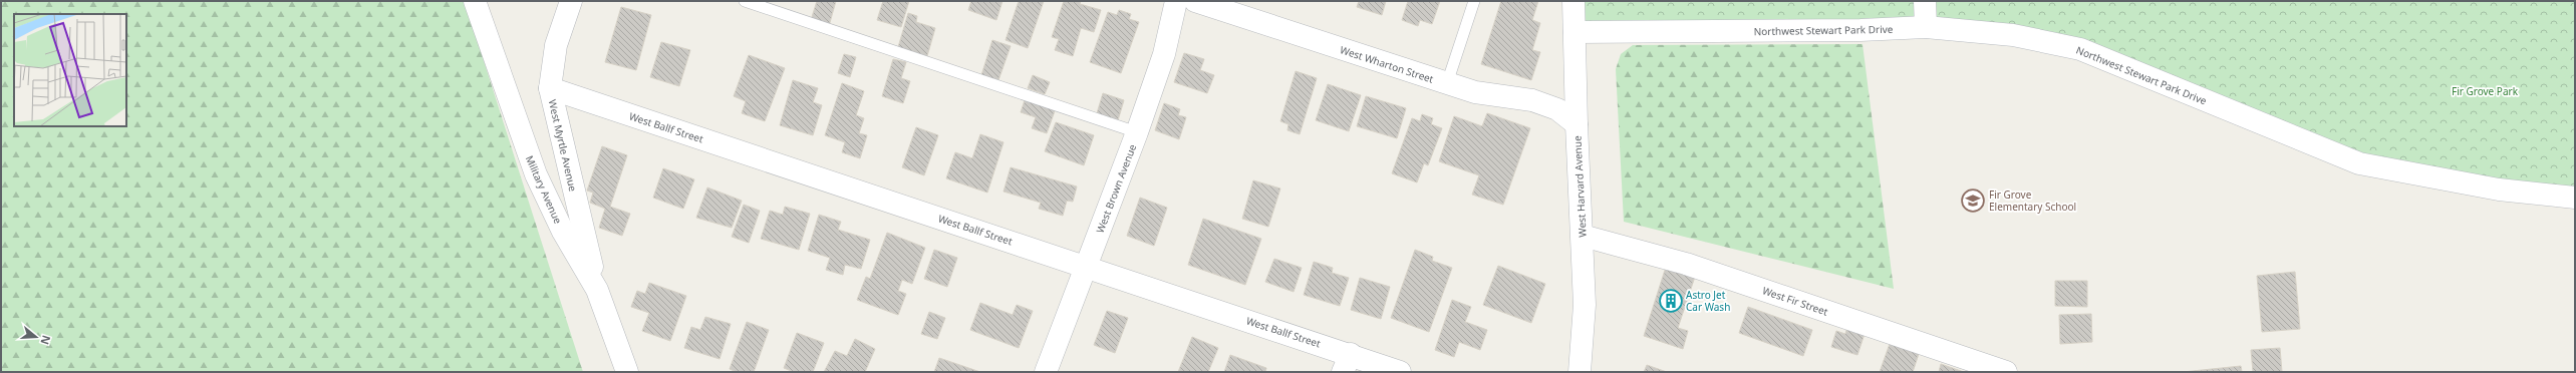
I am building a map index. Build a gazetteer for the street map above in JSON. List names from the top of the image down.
{
  "streets": {
    "street": [
      "Northwest Stewart Park Drive",
      "West Wharton Street",
      "West Ballf Street",
      "West Myrtle Avenue",
      "West Harvard Avenue",
      "West Brown Avenue",
      "Military Avenue",
      "West Fir Street"
    ]
  },
  "crossings": [
    ["Northwest Stewart Park Drive", "West Harvard Avenue"],
    ["West Wharton Street", "West Harvard Avenue"],
    ["West Ballf Street", "West Myrtle Avenue"],
    ["West Ballf Street", "West Brown Avenue"],
    ["West Myrtle Avenue", "Military Avenue"],
    ["West Harvard Avenue", "West Fir Street"]
  ],
  "parks": ["Fir Grove Park"],
  "places": {
    "school or university": ["Fir Grove Elementary School"],
    "building": ["Astro Jet Car Wash"]
  },
  "north": "right"
}
